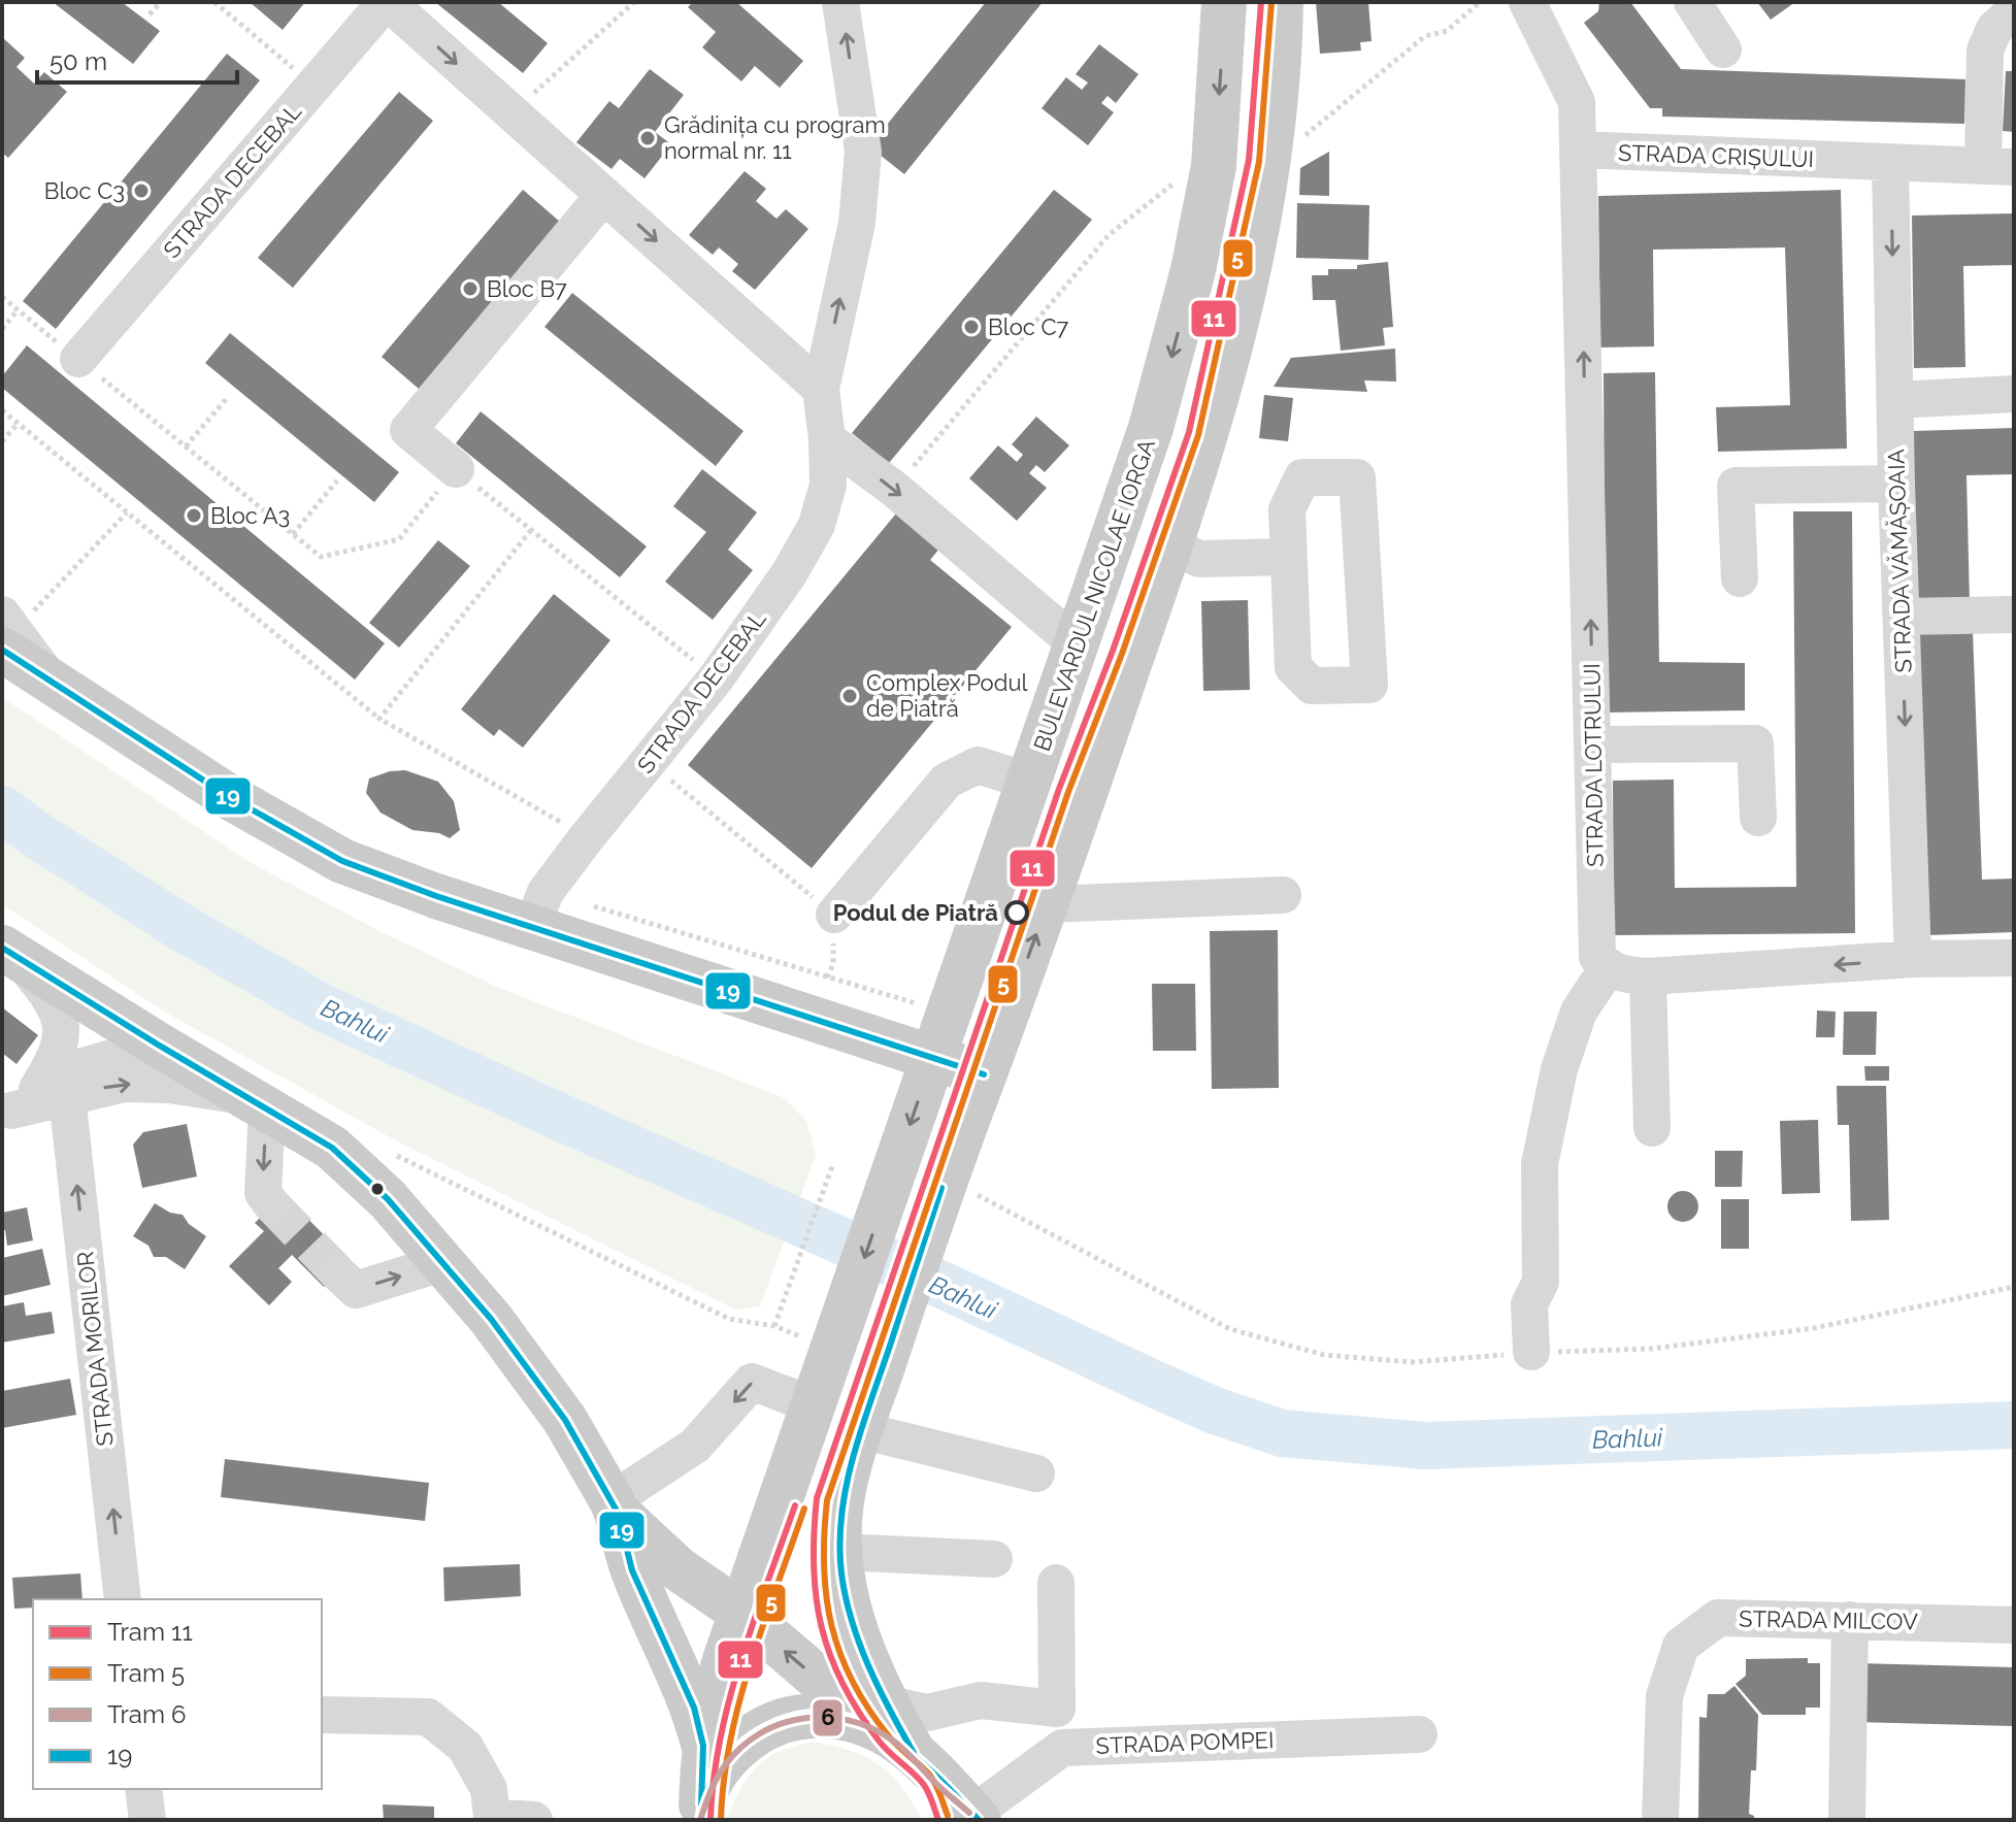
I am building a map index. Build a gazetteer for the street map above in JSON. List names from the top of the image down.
{
  "streets": {
    "main road": ["BULEVARDUL NICOLAE IORGA"],
    "street": [
      "STRADA CRIȘULUI",
      "STRADA DECEBAL",
      "STRADA VĂMĂȘOAIA",
      "STRADA LOTRULUI",
      "STRADA MORILOR",
      "STRADA MILCOV",
      "STRADA POMPEI"
    ]
  },
  "crossings": [
    ["STRADA CRIȘULUI", "STRADA VĂMĂȘOAIA"],
    ["STRADA CRIȘULUI", "STRADA LOTRULUI"]
  ],
  "one_way": ["STRADA VĂMĂȘOAIA", "STRADA LOTRULUI", "STRADA MORILOR"],
  "water": ["Bahlui"],
  "places": [
    "Grădinița cu program normal nr. 11",
    "Bloc C3",
    "Bloc B7",
    "Bloc C7",
    "Bloc A3",
    "Complex Podul de Piatră",
    "Podul de Piatră"
  ],
  "lines": [
    "tram line 11",
    "tram line 5",
    "transit line 19",
    "tram line 6"
  ],
  "legend": [
    "Tram 11",
    "Tram 5",
    "Tram 6",
    "19"
  ],
  "scale_bar": "50 m"
}
